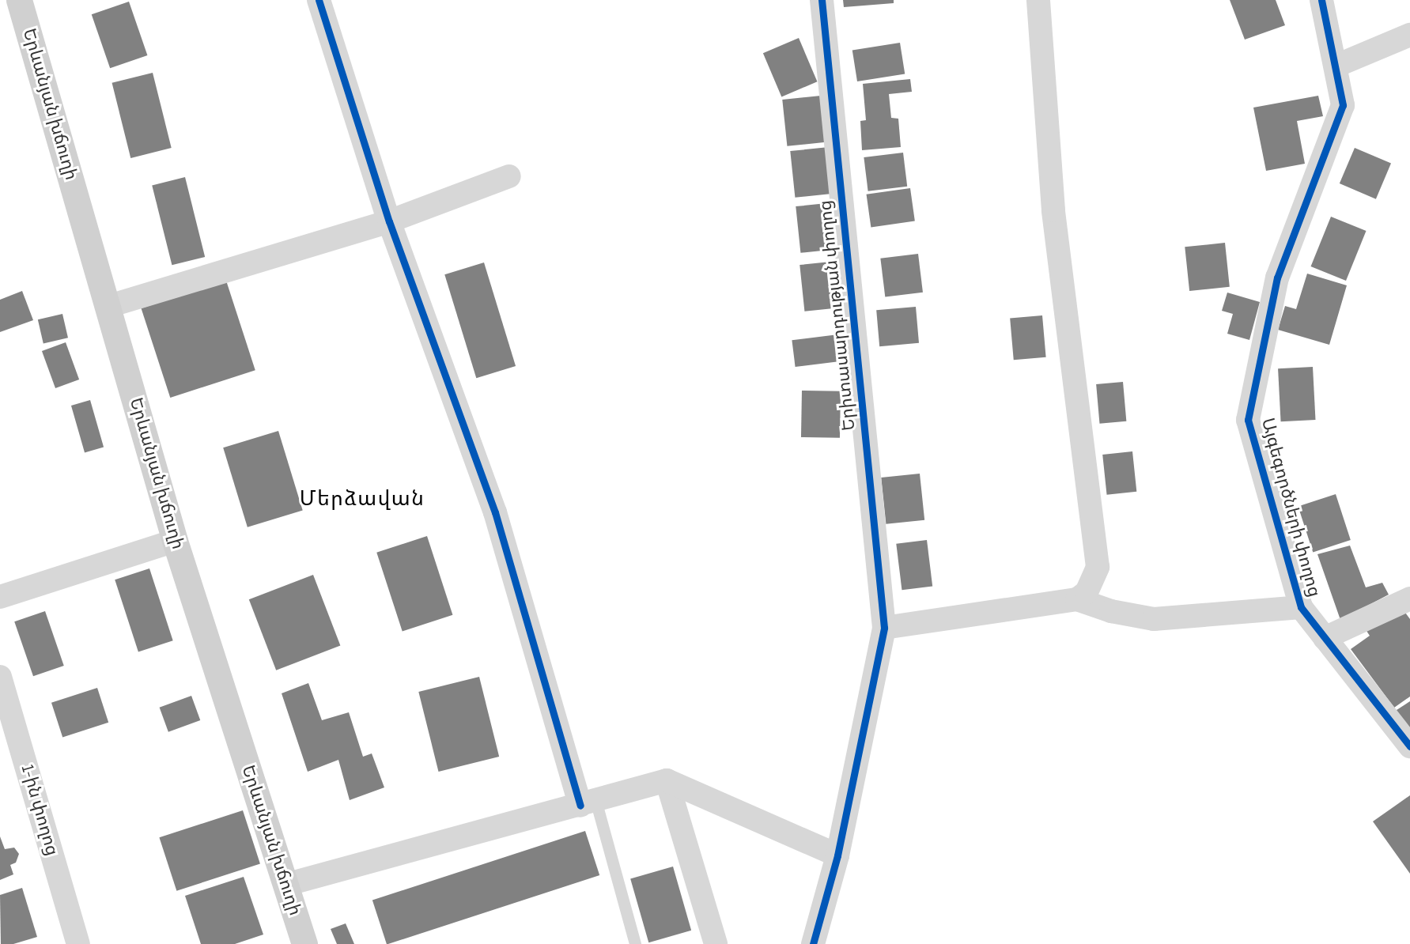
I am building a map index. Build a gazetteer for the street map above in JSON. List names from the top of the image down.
{
  "streets": {
    "main road": ["Երևանյան խճուղի"],
    "street": ["Երիտասարդության փողոց", "Այգեգործների փողոց", "1-ին փողոց"]
  },
  "districts": ["Մերձավան"]
}
